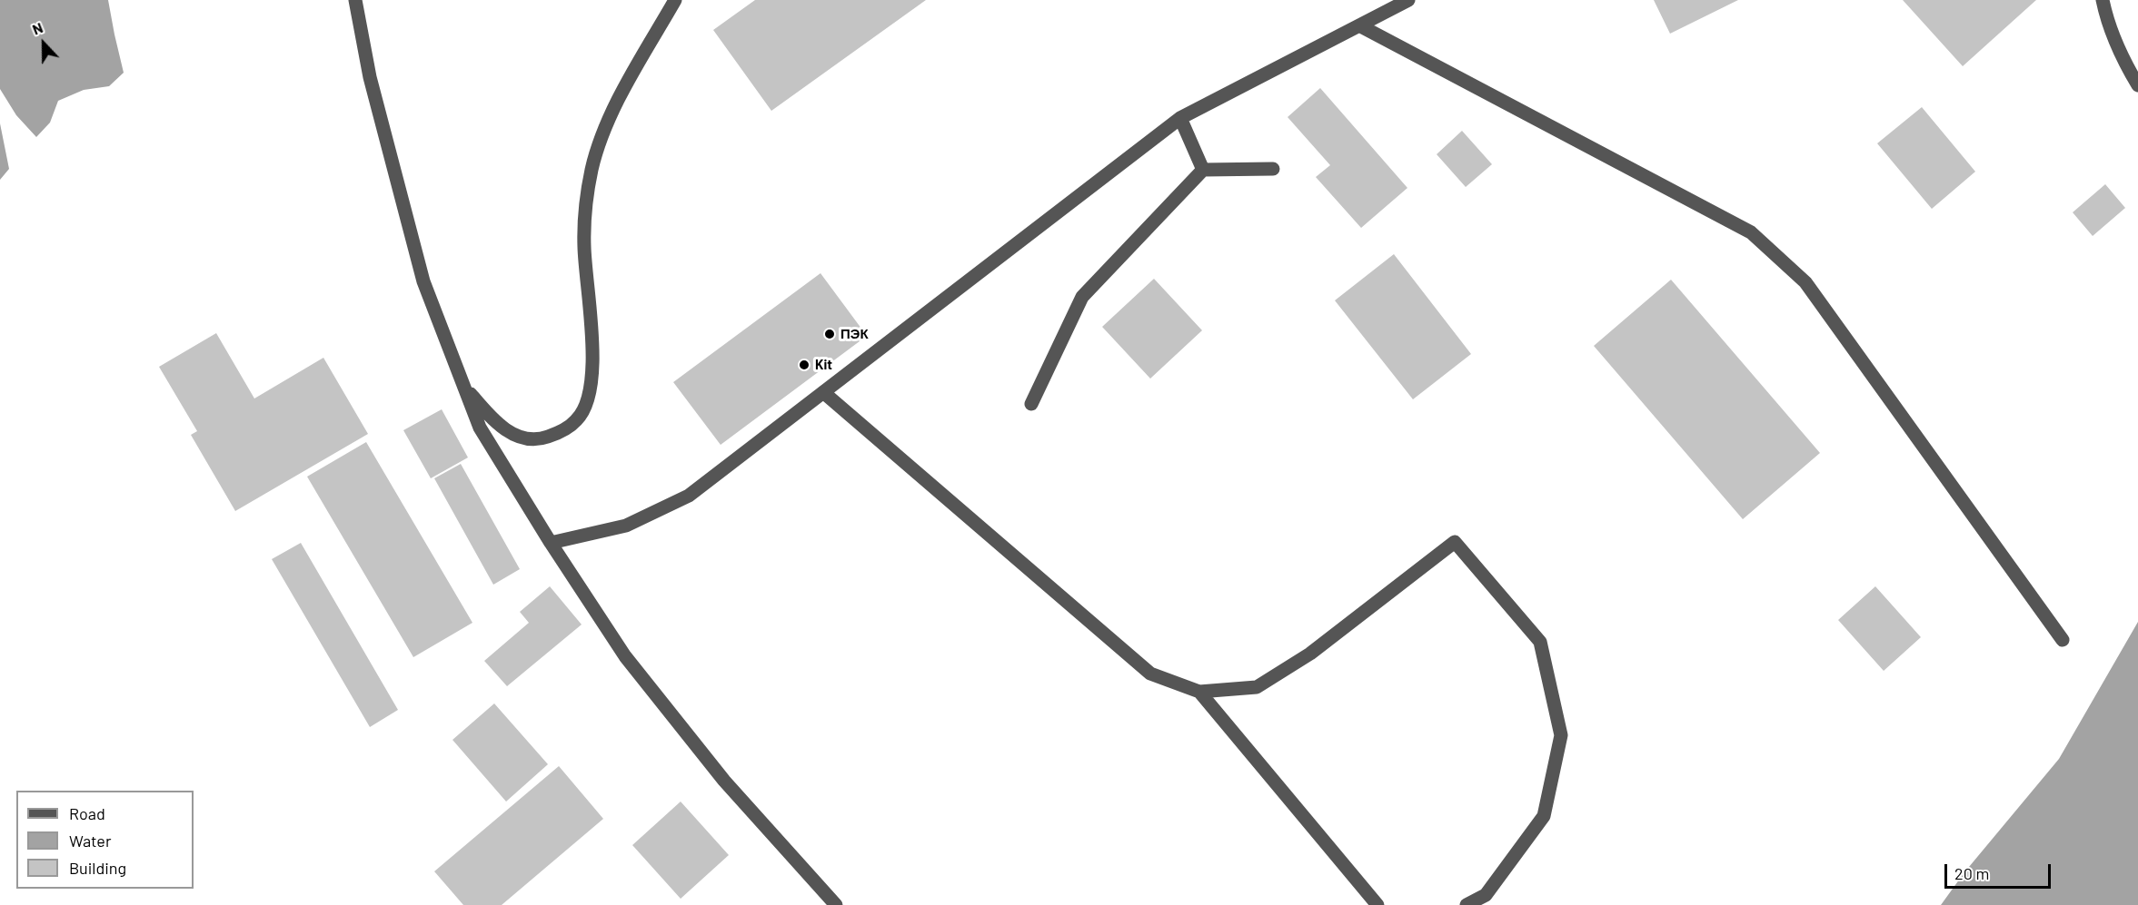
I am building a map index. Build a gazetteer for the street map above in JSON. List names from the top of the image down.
{
  "places": ["ПЭК", "Kit"],
  "legend": ["Road", "Water", "Building"],
  "scale_bar": "20 m",
  "north": "top"
}
